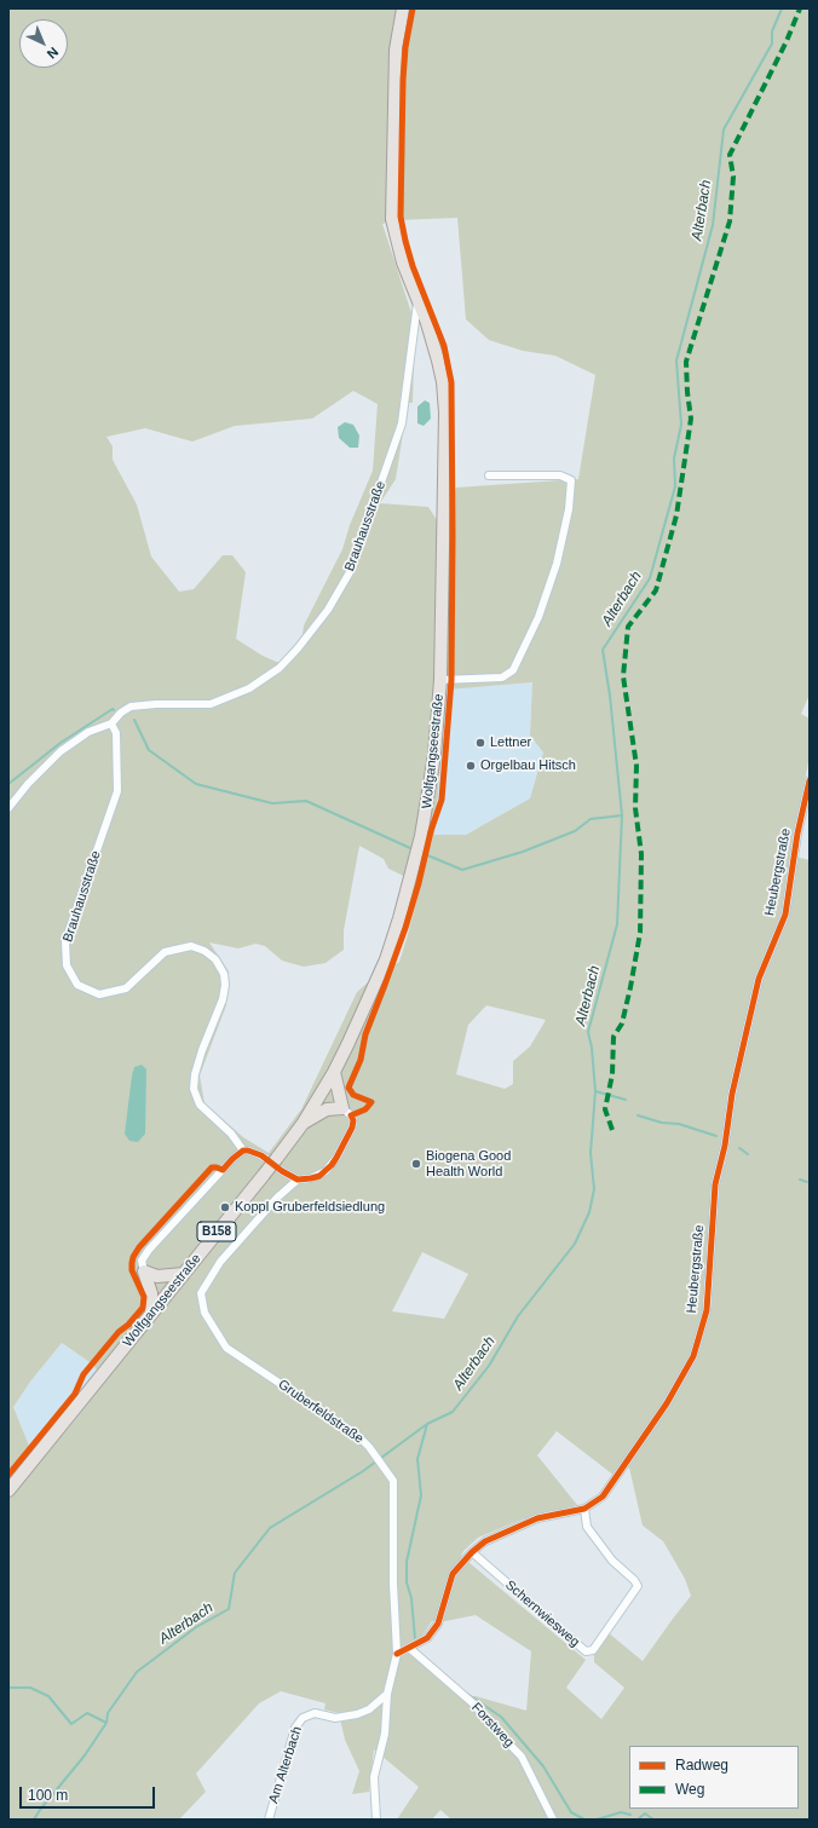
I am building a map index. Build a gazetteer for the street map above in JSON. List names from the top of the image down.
{
  "streets": {
    "main road": ["Wolfgangseestraße", "B158"],
    "street": [
      "Brauhausstraße",
      "Heubergstraße",
      "Gruberfeldstraße",
      "Schernwiesweg",
      "Forstweg",
      "Am Alterbach"
    ]
  },
  "crossings": [
    ["Brauhausstraße", "Wolfgangseestraße"],
    ["Heubergstraße", "Gruberfeldstraße"],
    ["Heubergstraße", "Schernwiesweg"],
    ["Heubergstraße", "Forstweg"],
    ["Gruberfeldstraße", "Am Alterbach"]
  ],
  "water": ["Alterbach"],
  "places": [
    "Lettner",
    "Orgelbau Hitsch",
    "Biogena Good Health World",
    "Koppl Gruberfeldsiedlung"
  ],
  "legend": ["Radweg", "Weg"],
  "scale_bar": "100 m",
  "north": "bottom right"
}
